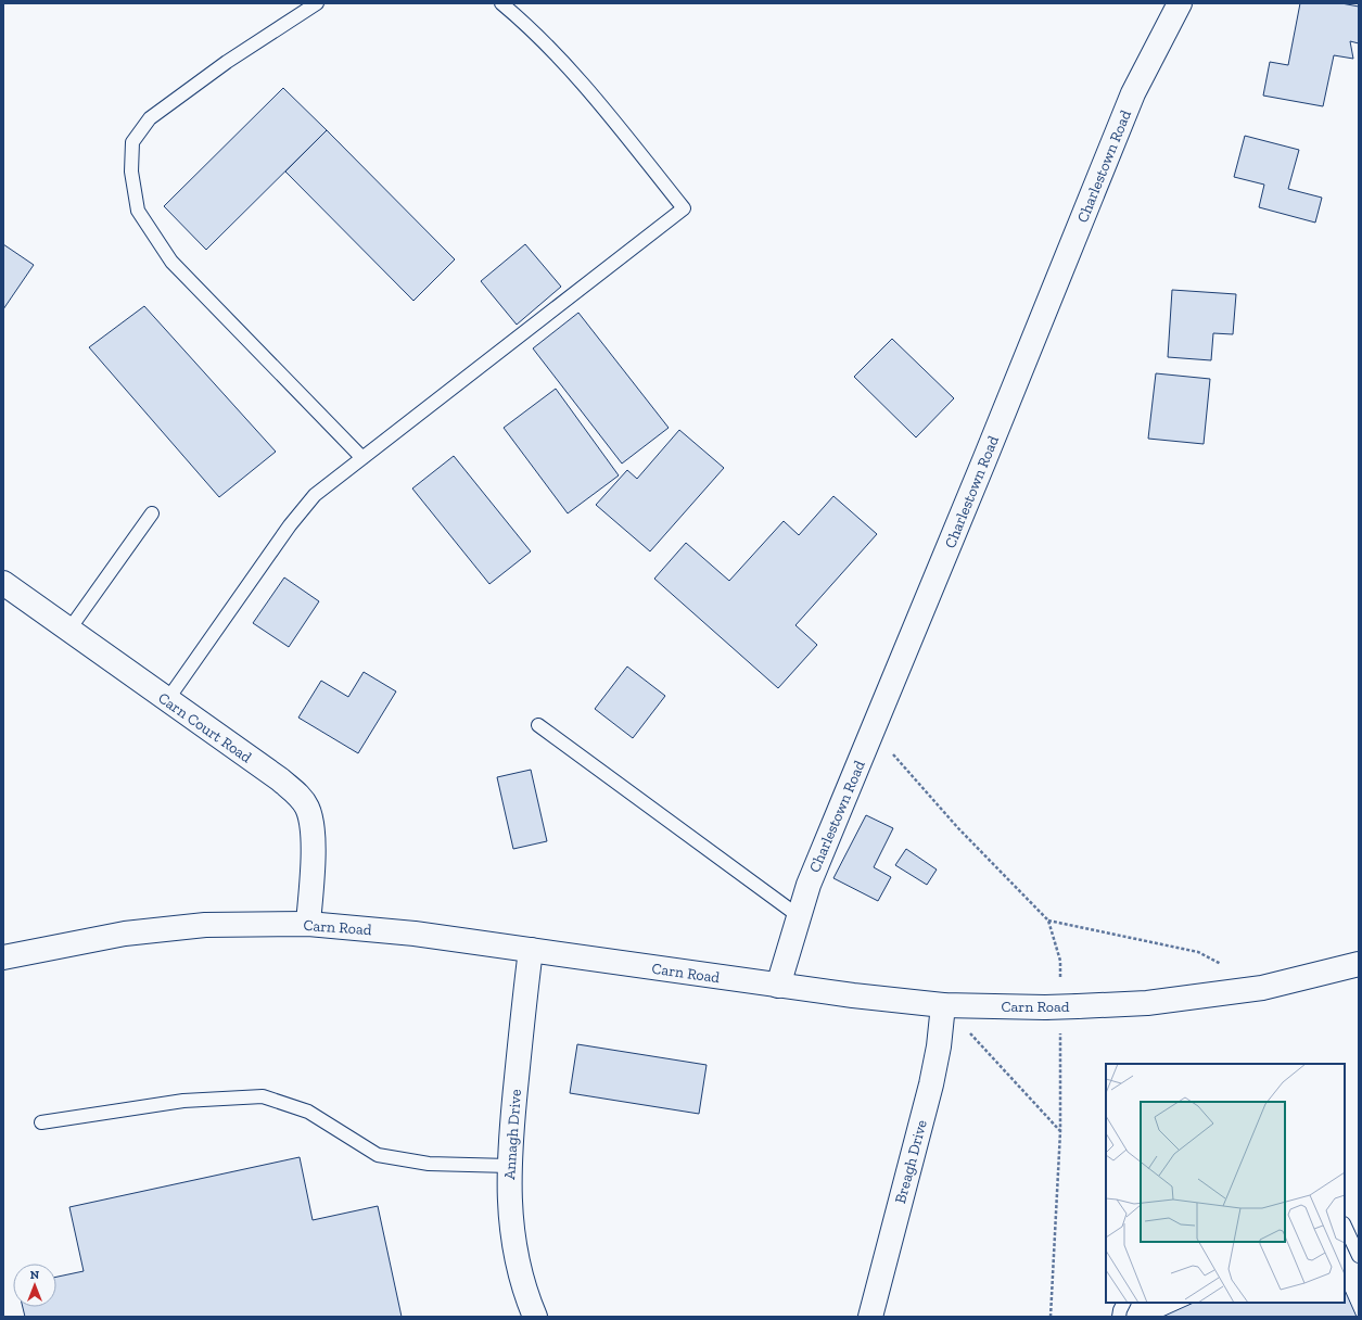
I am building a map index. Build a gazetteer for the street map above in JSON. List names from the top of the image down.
{
  "streets": {
    "street": [
      "Charlestown Road",
      "Carn Court Road",
      "Carn Road",
      "Annagh Drive",
      "Breagh Drive"
    ]
  },
  "crossings": [
    ["Charlestown Road", "Carn Road"],
    ["Carn Court Road", "Carn Road"],
    ["Carn Road", "Annagh Drive"],
    ["Carn Road", "Breagh Drive"]
  ],
  "north": "top"
}
